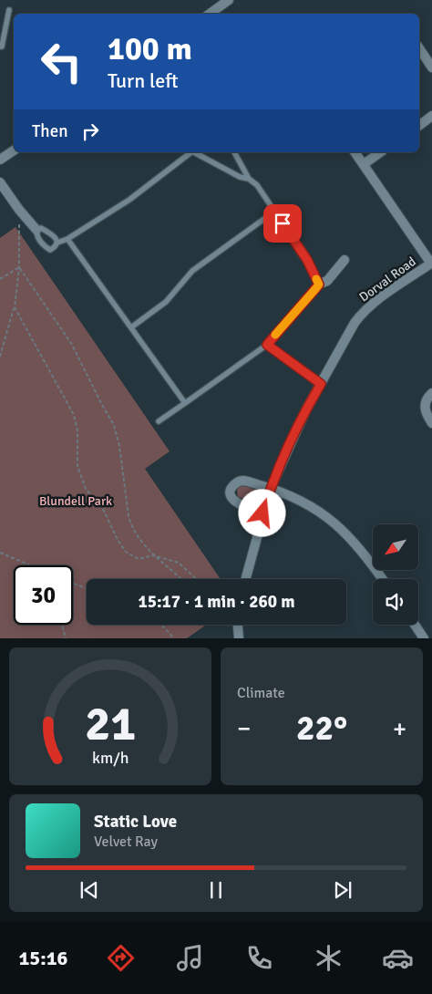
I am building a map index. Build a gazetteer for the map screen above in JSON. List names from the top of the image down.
{
  "streets": {
    "street": ["Dorval Road"]
  },
  "parks": ["Blundell Park"],
  "north": "bottom left",
  "page": {
    "turn": ["100 m", "Turn left"],
    "then": "Then",
    "limit": "30",
    "trip": "15:17 · 1 min · 260 m",
    "tile": "Climate",
    "heat": ["−", "22°", "+"],
    "song": ["Static Love", "Velvet Ray"],
    "tabs": "15:16",
    "gauge": ["21", "km/h"]
  }
}
